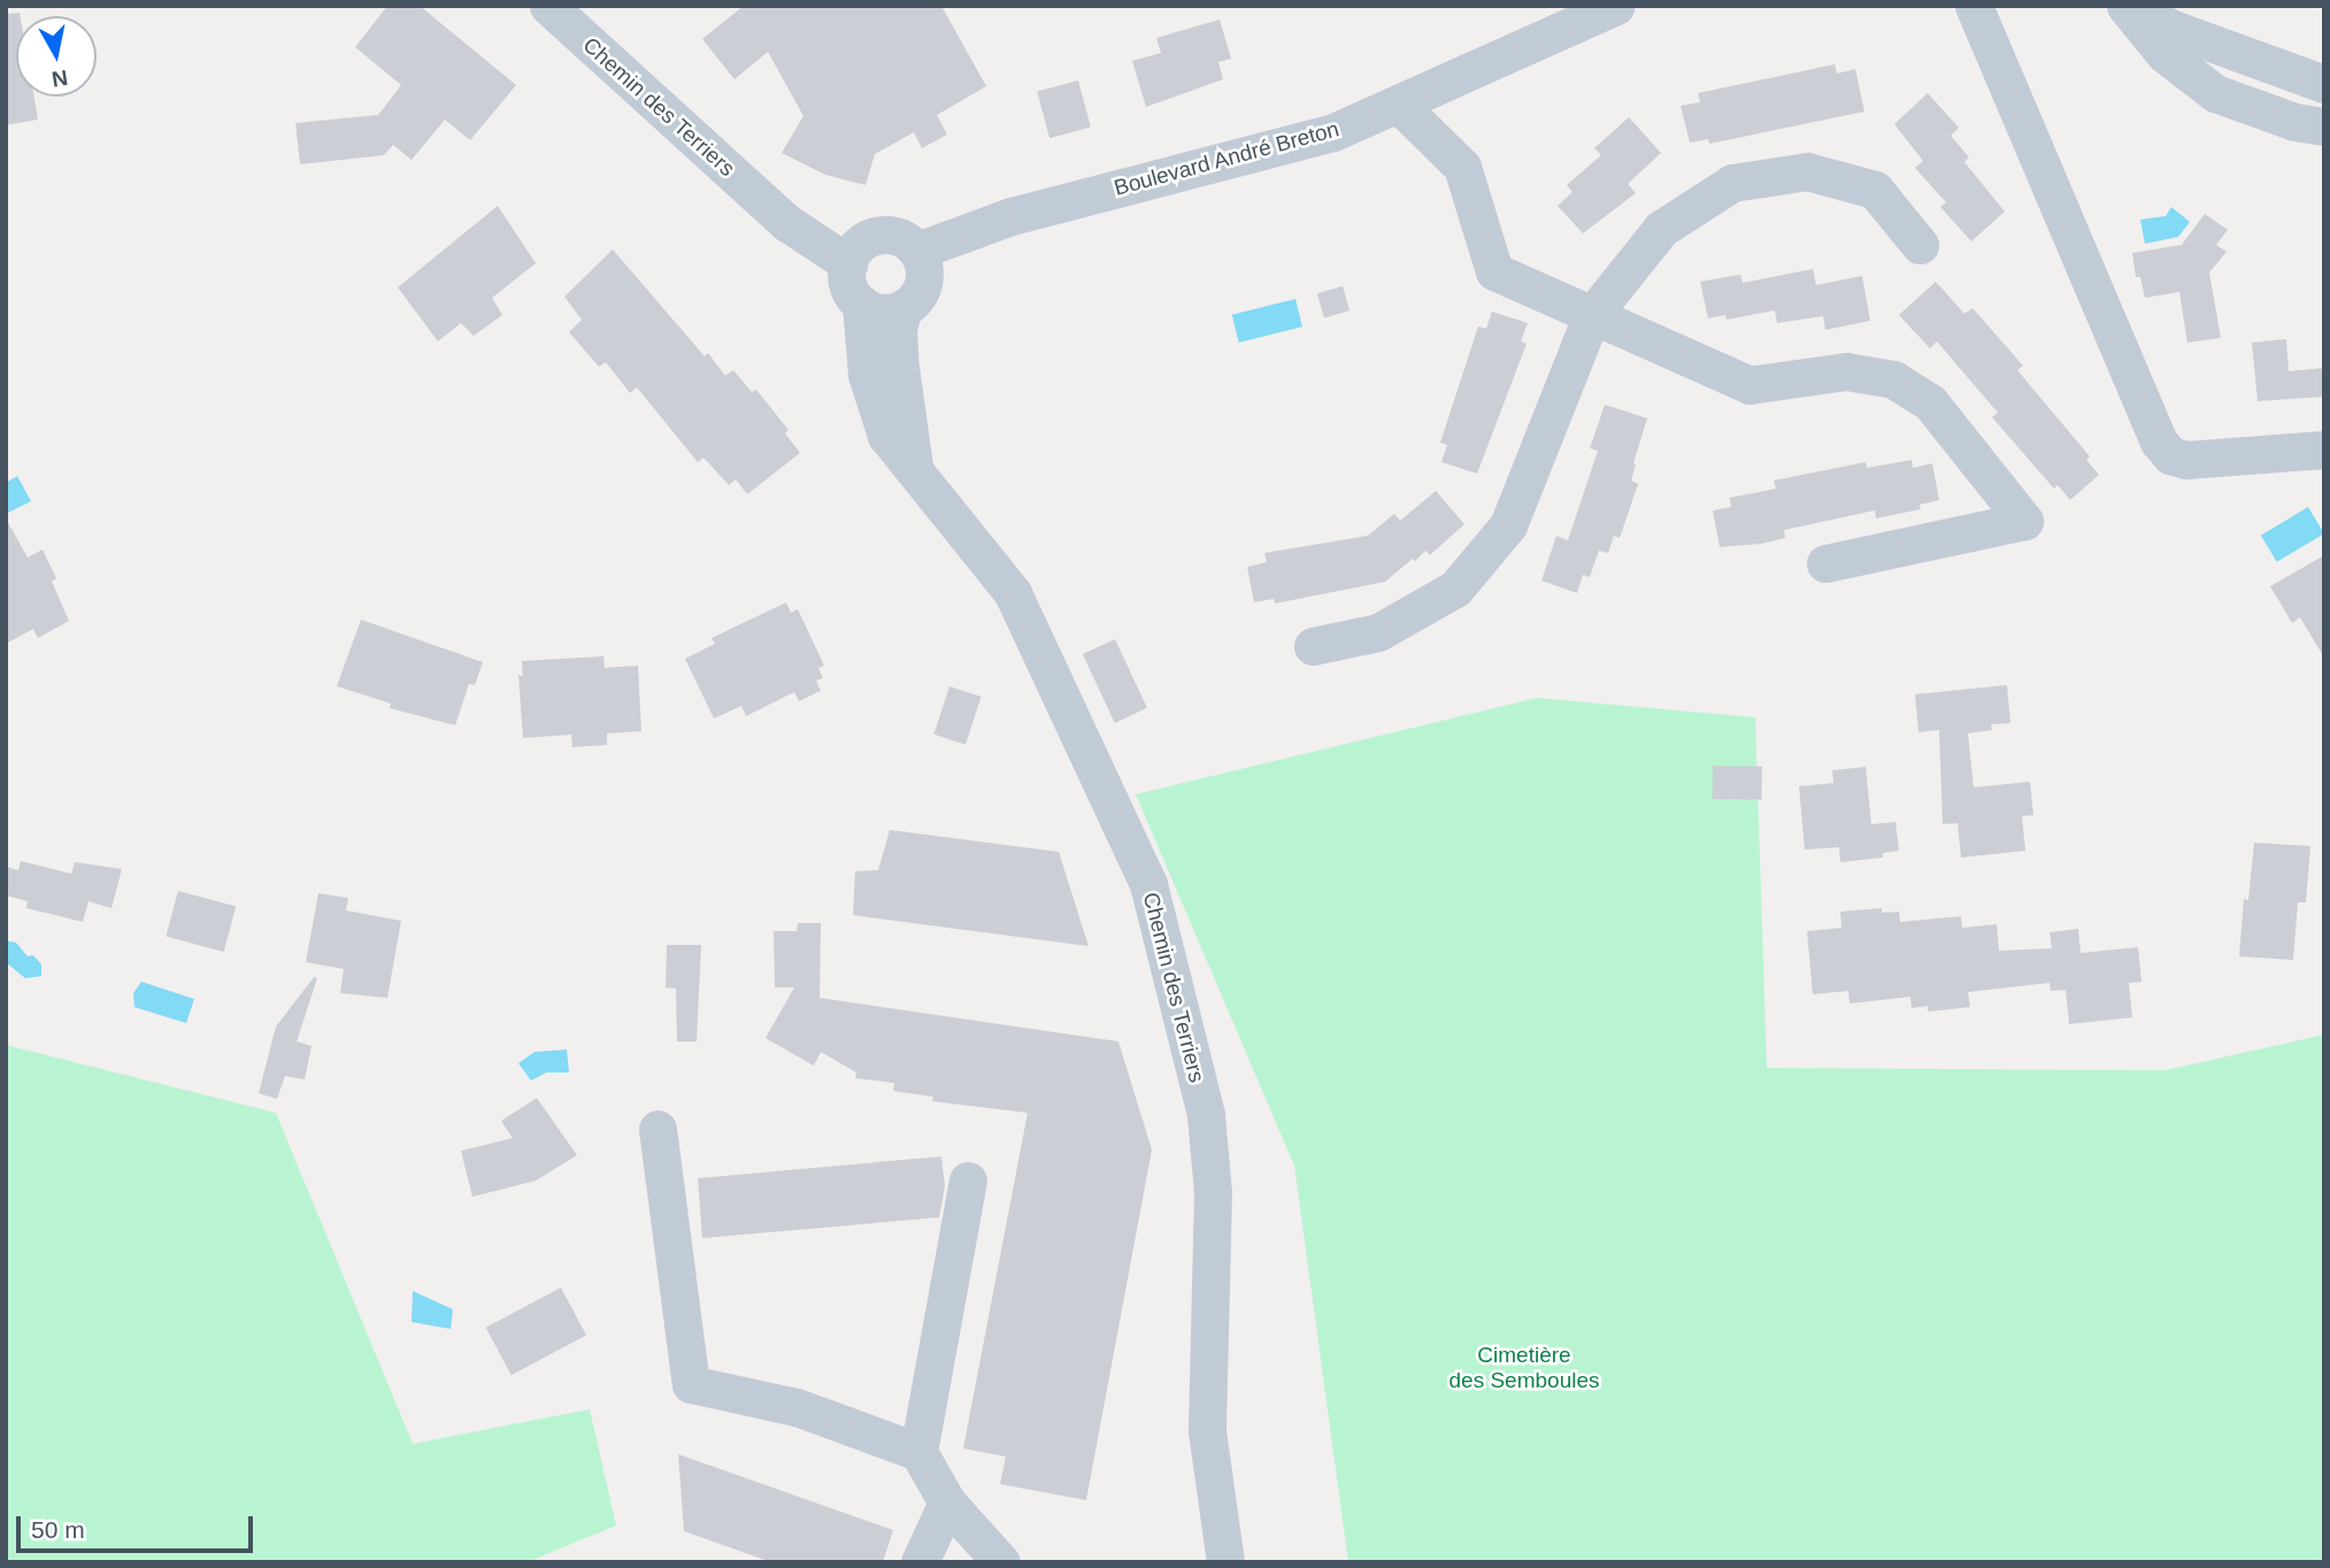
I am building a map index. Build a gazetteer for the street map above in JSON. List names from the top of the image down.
{
  "streets": {
    "street": ["Chemin des Terriers", "Boulevard André Breton"]
  },
  "crossings": [
    ["Chemin des Terriers", "Boulevard André Breton"]
  ],
  "parks": ["Cimetière des Semboules"],
  "scale_bar": "50 m",
  "north": "bottom"
}
